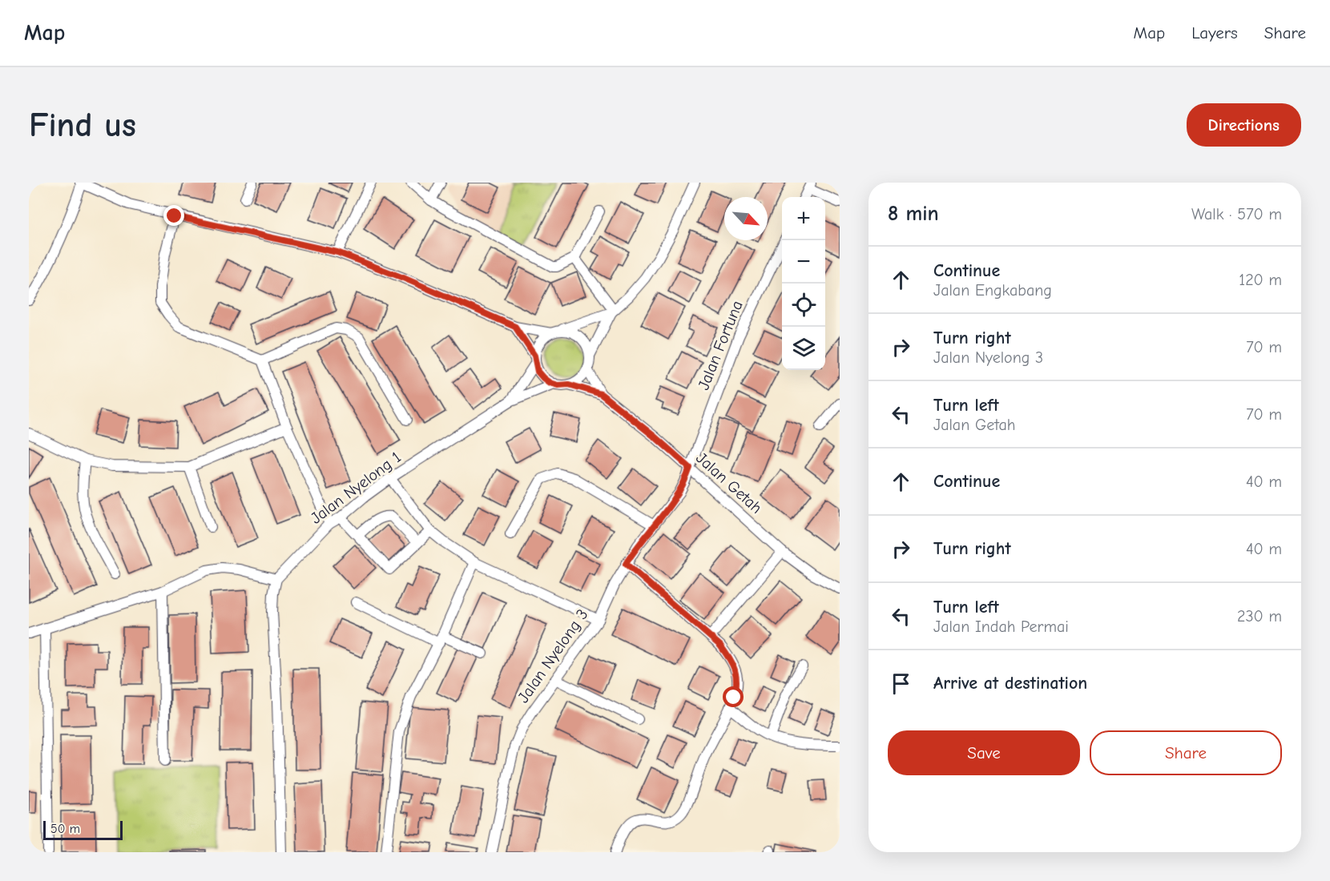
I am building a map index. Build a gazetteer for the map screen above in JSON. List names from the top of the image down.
{
  "streets": {
    "street": [
      "Jalan Fortuna",
      "Jalan Getah",
      "Jalan Nyelong 1",
      "Jalan Nyelong 3"
    ]
  },
  "crossings": [
    ["Jalan Fortuna", "Jalan Getah"],
    ["Jalan Fortuna", "Jalan Nyelong 3"],
    ["Jalan Getah", "Jalan Nyelong 3"]
  ],
  "scale_bar": "50 m",
  "north": "bottom right",
  "page": {
    "header": "Map",
    "nav": ["Map", "Layers", "Share"],
    "buttons": [
      "Directions",
      ["Save", "Share"]
    ],
    "title": "Find us",
    "heading": ["8 min", "Walk · 570 m"],
    "map_buttons": ["+", "−"],
    "list": [
      ["Continue", "Jalan Engkabang", "120 m"],
      ["Turn right", "Jalan Nyelong 3", "70 m"],
      ["Turn left", "Jalan Getah", "70 m"],
      ["Continue", "40 m"],
      ["Turn right", "40 m"],
      ["Turn left", "Jalan Indah Permai", "230 m"],
      "Arrive at destination"
    ],
    "scale": "50 m"
  }
}
